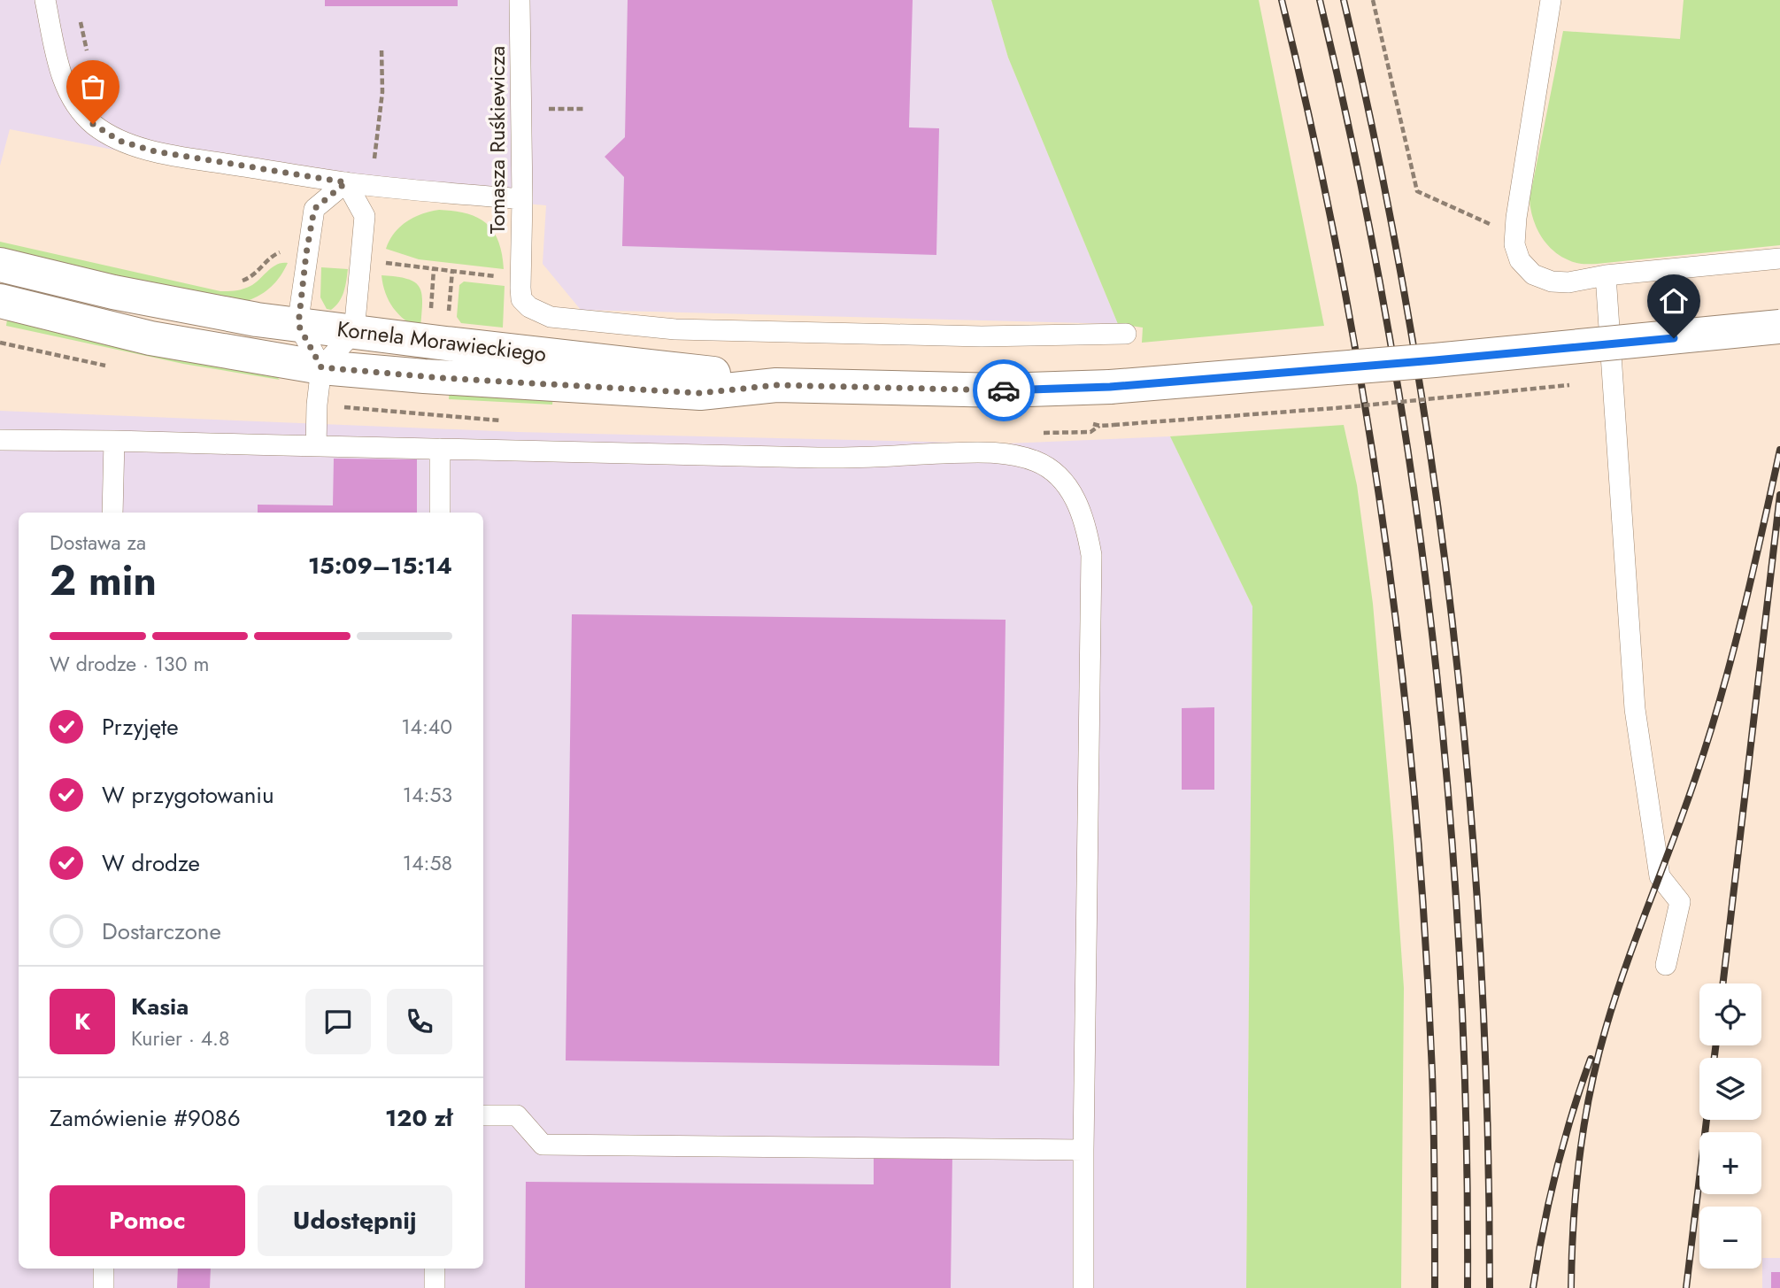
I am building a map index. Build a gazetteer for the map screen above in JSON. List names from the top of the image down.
{
  "streets": {
    "street": ["Kornela Morawieckiego"],
    "lane": ["Tomasza Ruśkiewicza"]
  },
  "page": {
    "heading": ["2 min", "Dostawa za", "15:09–15:14"],
    "panel": [
      "Kasia",
      "Kurier · 4.8",
      "Zamówienie #9086",
      "120 zł"
    ],
    "bar": "W drodze · 130 m",
    "list": [
      ["Przyjęte", "14:40"],
      ["W przygotowaniu", "14:53"],
      ["W drodze", "14:58"],
      "Dostarczone"
    ],
    "map_buttons": ["+", "−"],
    "round": "K",
    "buttons": ["Pomoc", "Udostępnij"]
  }
}
